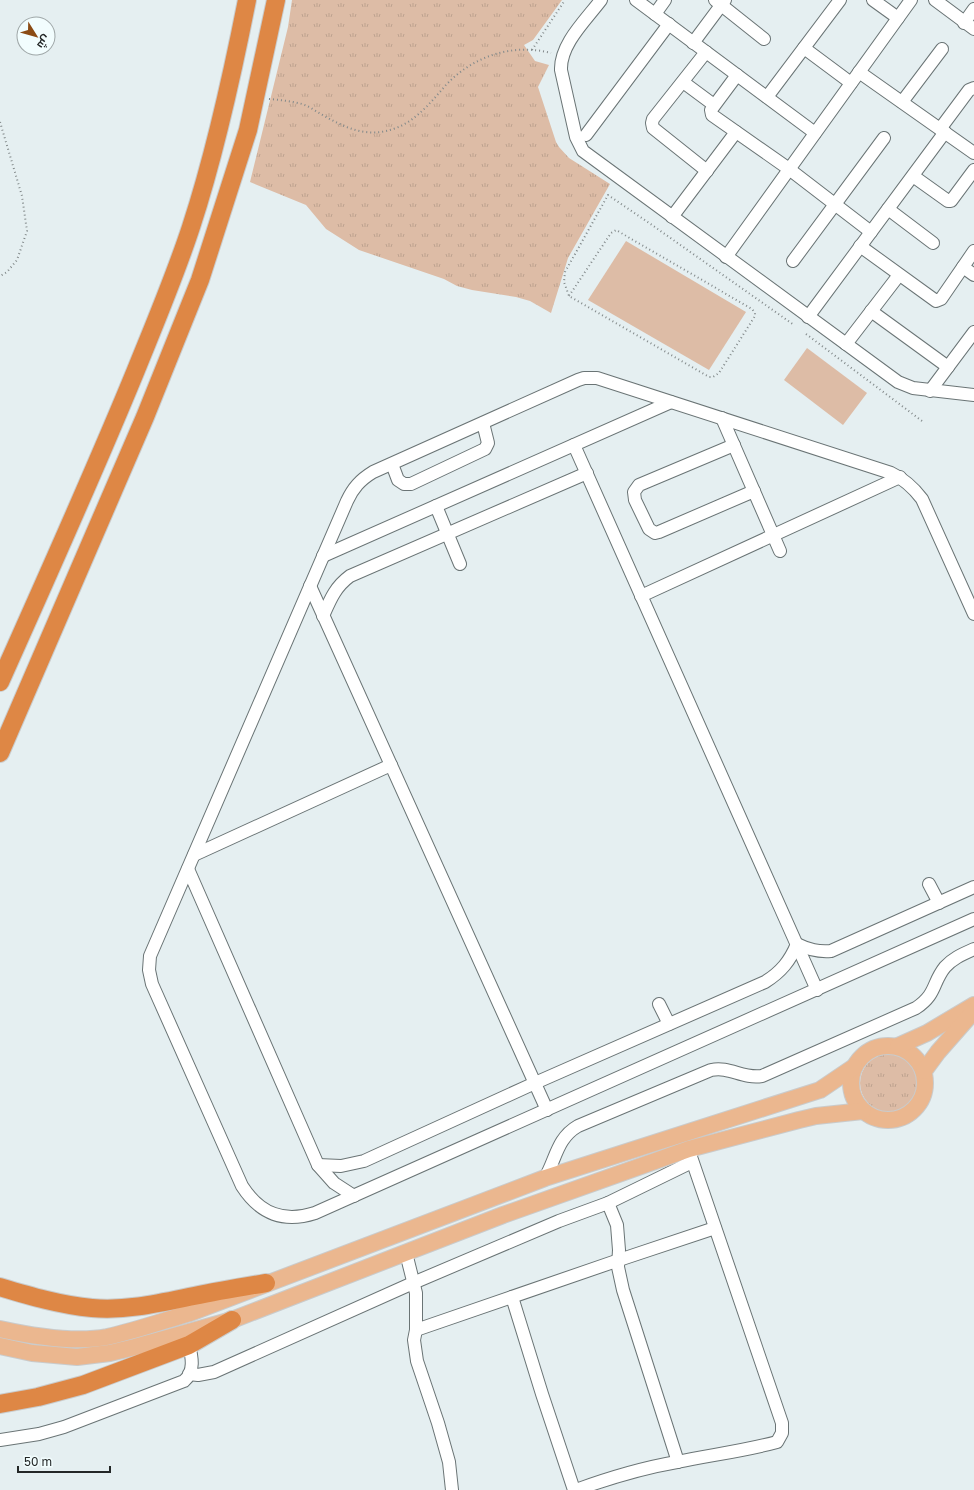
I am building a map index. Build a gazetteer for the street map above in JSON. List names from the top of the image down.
{
  "scale_bar": "50 m",
  "north": "bottom right"
}
